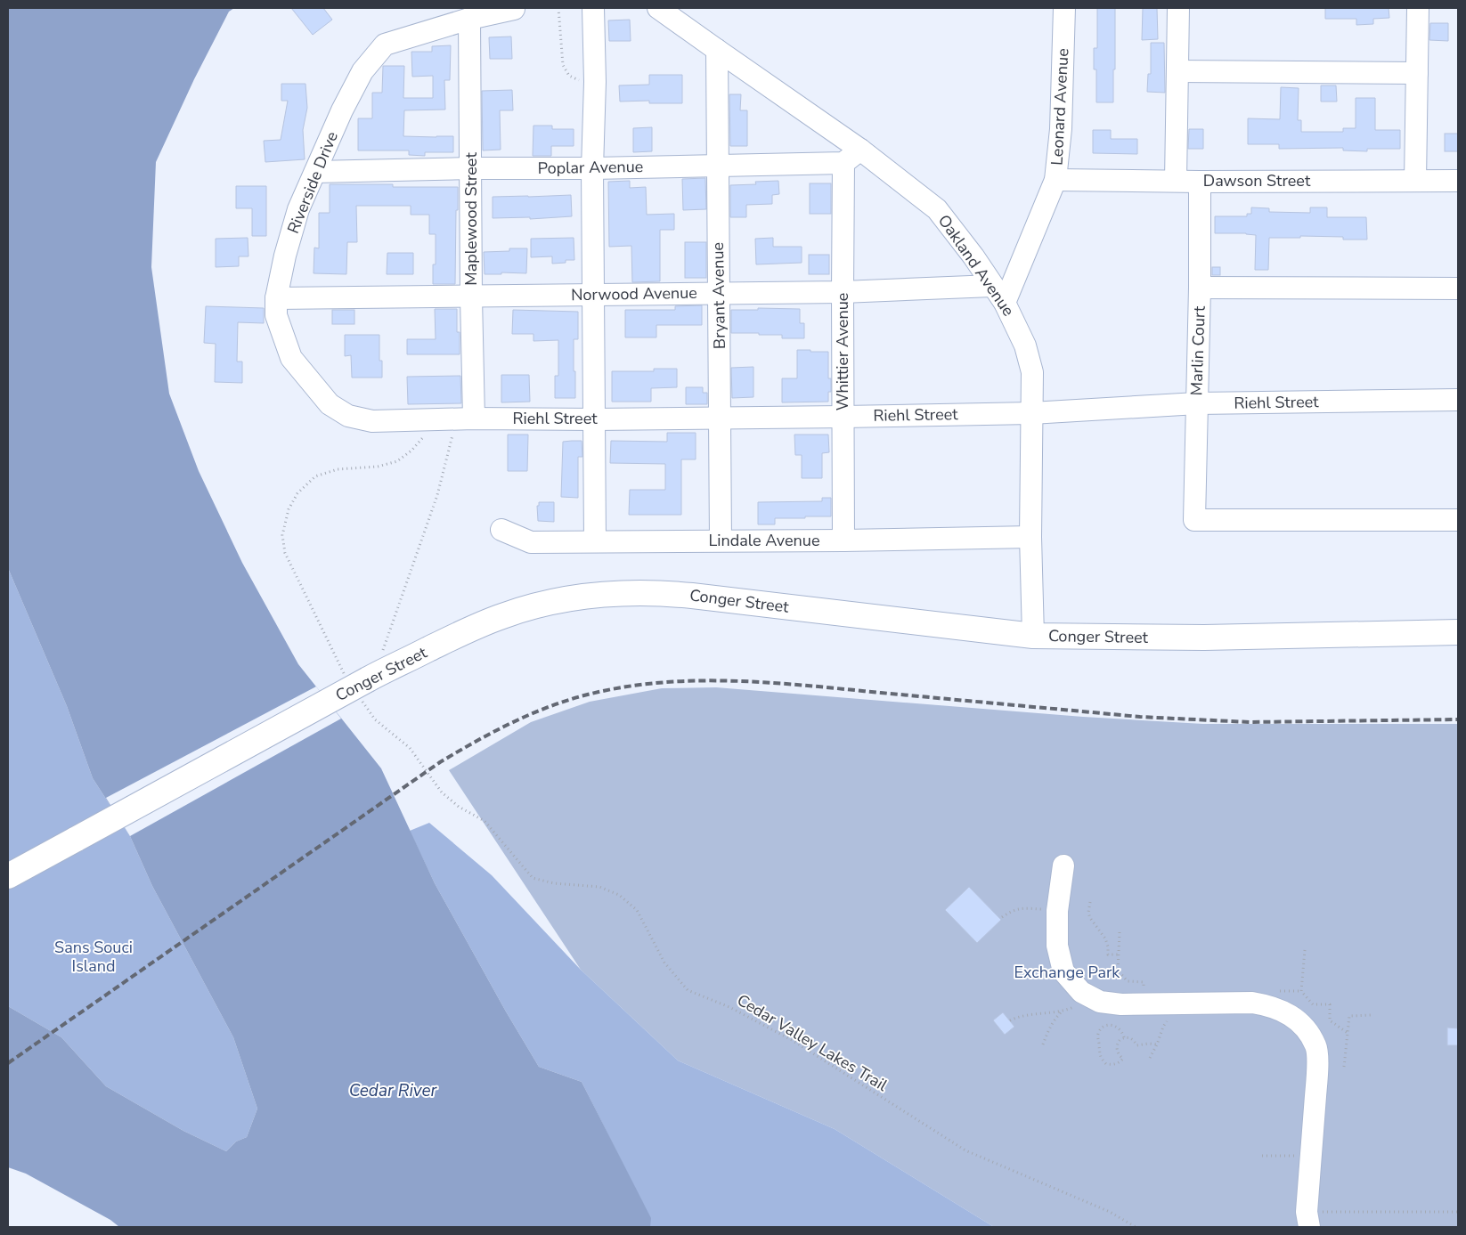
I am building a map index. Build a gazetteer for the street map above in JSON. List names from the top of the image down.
{
  "streets": {
    "main road": ["Conger Street"],
    "street": [
      "Leonard Avenue",
      "Poplar Avenue",
      "Dawson Street",
      "Riverside Drive",
      "Maplewood Street",
      "Oakland Avenue",
      "Norwood Avenue",
      "Bryant Avenue",
      "Marlin Court",
      "Whittier Avenue",
      "Riehl Street",
      "Lindale Avenue"
    ],
    "path": ["Cedar Valley Lakes Trail"]
  },
  "crossings": [
    ["Leonard Avenue", "Dawson Street"],
    ["Leonard Avenue", "Oakland Avenue"],
    ["Poplar Avenue", "Riverside Drive"],
    ["Poplar Avenue", "Maplewood Street"],
    ["Poplar Avenue", "Bryant Avenue"],
    ["Poplar Avenue", "Whittier Avenue"],
    ["Dawson Street", "Marlin Court"],
    ["Riverside Drive", "Maplewood Street"],
    ["Riverside Drive", "Norwood Avenue"],
    ["Riverside Drive", "Riehl Street"],
    ["Maplewood Street", "Norwood Avenue"],
    ["Maplewood Street", "Riehl Street"],
    ["Maplewood Street", "Cedar Valley Lakes Trail"],
    ["Oakland Avenue", "Norwood Avenue"],
    ["Oakland Avenue", "Bryant Avenue"],
    ["Oakland Avenue", "Riehl Street"],
    ["Oakland Avenue", "Lindale Avenue"],
    ["Oakland Avenue", "Conger Street"],
    ["Norwood Avenue", "Bryant Avenue"],
    ["Norwood Avenue", "Whittier Avenue"],
    ["Bryant Avenue", "Riehl Street"],
    ["Bryant Avenue", "Lindale Avenue"],
    ["Marlin Court", "Riehl Street"],
    ["Whittier Avenue", "Riehl Street"],
    ["Whittier Avenue", "Lindale Avenue"],
    ["Riehl Street", "Cedar Valley Lakes Trail"],
    ["Conger Street", "Cedar Valley Lakes Trail"]
  ],
  "water": ["Cedar River"],
  "parks": ["Sans Souci Island", "Exchange Park"]
}
